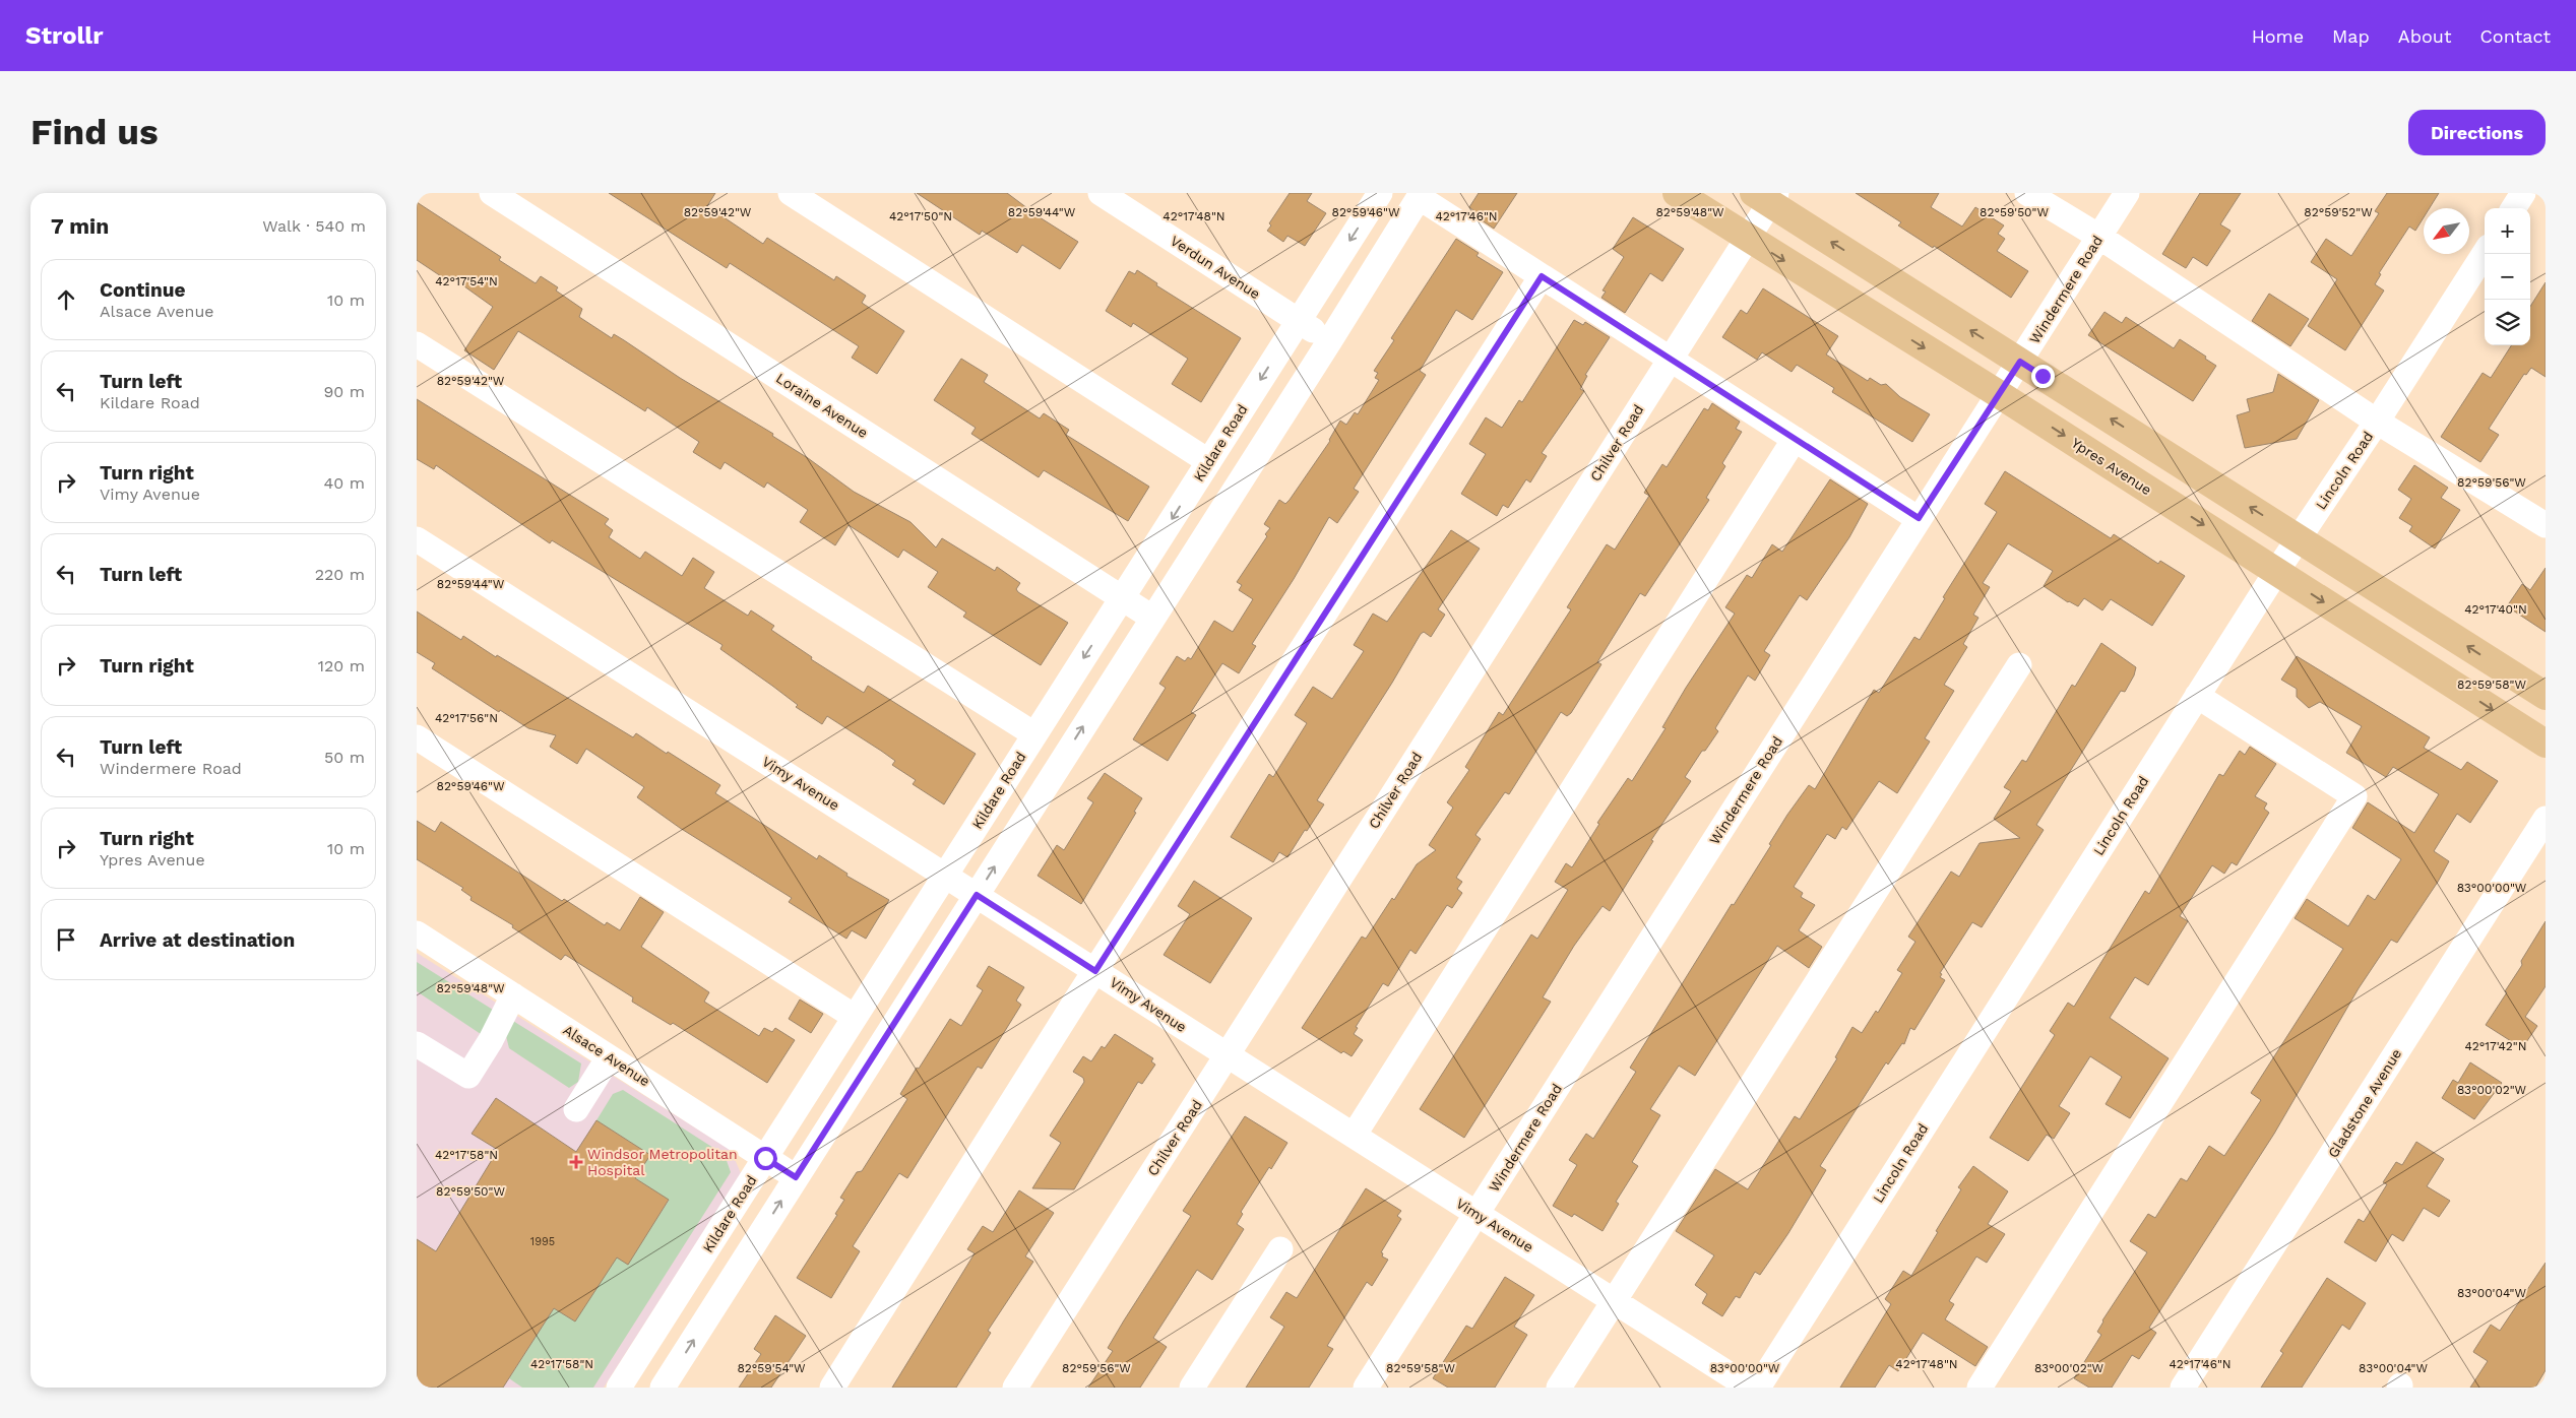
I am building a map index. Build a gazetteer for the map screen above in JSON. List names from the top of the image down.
{
  "streets": {
    "main road": ["Ypres Avenue"],
    "street": [
      "Verdun Avenue",
      "Windermere Road",
      "Loraine Avenue",
      "Kildare Road",
      "Chilver Road",
      "Lincoln Road",
      "Vimy Avenue",
      "Alsace Avenue",
      "Gladstone Avenue"
    ]
  },
  "crossings": [
    ["Verdun Avenue", "Kildare Road"],
    ["Windermere Road", "Ypres Avenue"],
    ["Windermere Road", "Vimy Avenue"],
    ["Loraine Avenue", "Kildare Road"],
    ["Kildare Road", "Vimy Avenue"],
    ["Kildare Road", "Alsace Avenue"],
    ["Chilver Road", "Ypres Avenue"],
    ["Chilver Road", "Vimy Avenue"],
    ["Ypres Avenue", "Lincoln Road"]
  ],
  "places": {
    "health": ["Windsor Metropolitan Hospital"]
  },
  "house_numbers": ["1995"],
  "north": "bottom left",
  "page": {
    "header": "Strollr",
    "nav": [
      "Home",
      "Map",
      "About",
      "Contact"
    ],
    "buttons": "Directions",
    "title": "Find us",
    "heading": ["7 min", "Walk · 540 m"],
    "map_buttons": ["+", "−"],
    "list": [
      ["Continue", "Alsace Avenue", "10 m"],
      ["Turn left", "Kildare Road", "90 m"],
      ["Turn right", "Vimy Avenue", "40 m"],
      ["Turn left", "220 m"],
      ["Turn right", "120 m"],
      ["Turn left", "Windermere Road", "50 m"],
      ["Turn right", "Ypres Avenue", "10 m"],
      "Arrive at destination"
    ]
  },
  "coordinates": [
    "82°59'44\"W",
    "82°59'50\"W",
    "82°59'52\"W",
    "82°59'42\"W",
    "82°59'46\"W",
    "82°59'48\"W",
    "42°17'50\"N",
    "42°17'48\"N",
    "42°17'46\"N",
    "42°17'54\"N",
    "82°59'56\"W",
    "42°17'40\"N",
    "82°59'58\"W",
    "42°17'56\"N",
    "83°00'00\"W",
    "42°17'42\"N",
    "83°00'02\"W",
    "42°17'58\"N",
    "83°00'04\"W",
    "82°59'54\"W"
  ]
}
